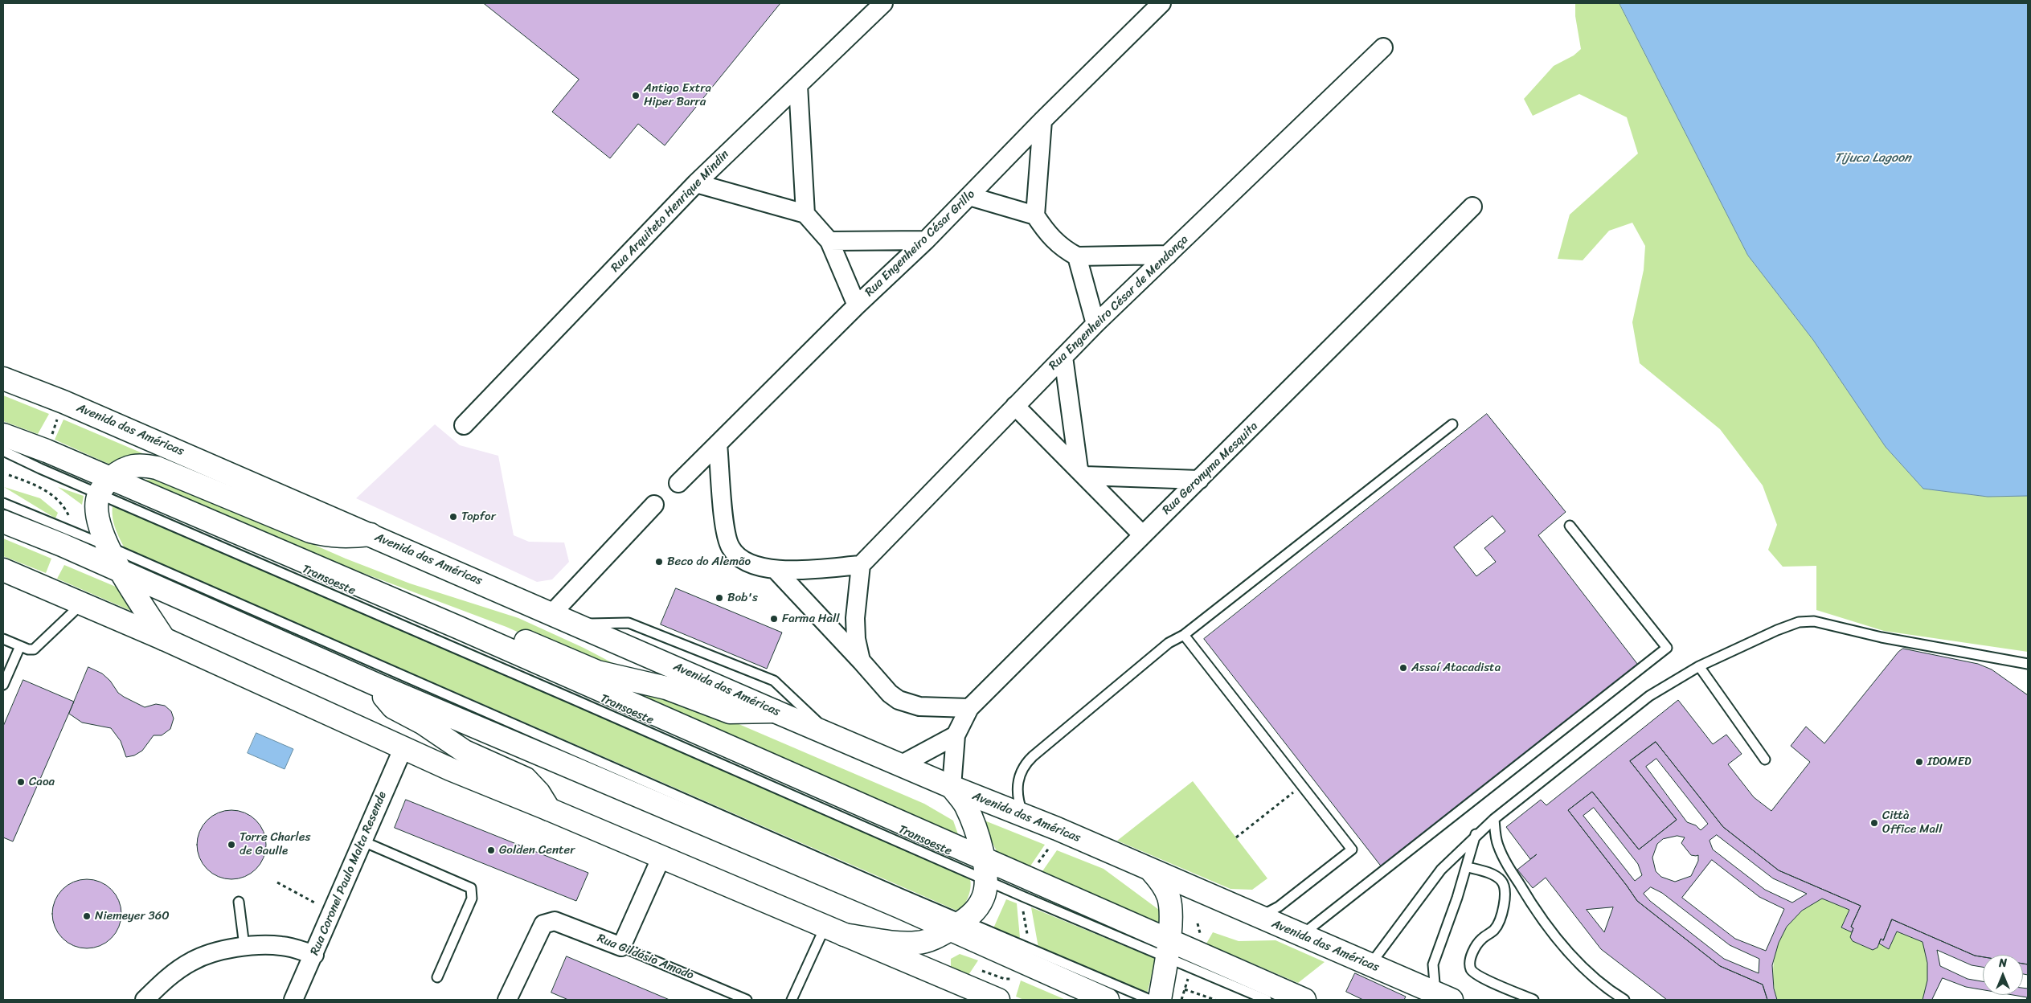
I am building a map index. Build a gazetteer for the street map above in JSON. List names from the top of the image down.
{
  "streets": {
    "main road": ["Avenida das Américas"],
    "street": [
      "Rua Arquiteto Henrique Mindin",
      "Rua Engenheiro César Grillo",
      "Rua Engenheiro César de Mendonça",
      "Rua Geronyma Mesquita",
      "Rua Coronel Paulo Malta Resende",
      "Rua Gildásio Amado"
    ],
    "lane": ["Transoeste"]
  },
  "crossings": [
    ["Avenida das Américas", "Rua Geronyma Mesquita"]
  ],
  "water": ["Tijuca Lagoon"],
  "places": [
    "Antigo Extra Hiper Barra",
    "Topfor",
    "Beco do Alemão",
    "Bob's",
    "Farma Hall",
    "Assaí Atacadista",
    "IDOMED",
    "Caoa",
    "Città Office Mall",
    "Torre Charles de Gaulle",
    "Golden Center",
    "Niemeyer 360"
  ],
  "north": "top"
}
